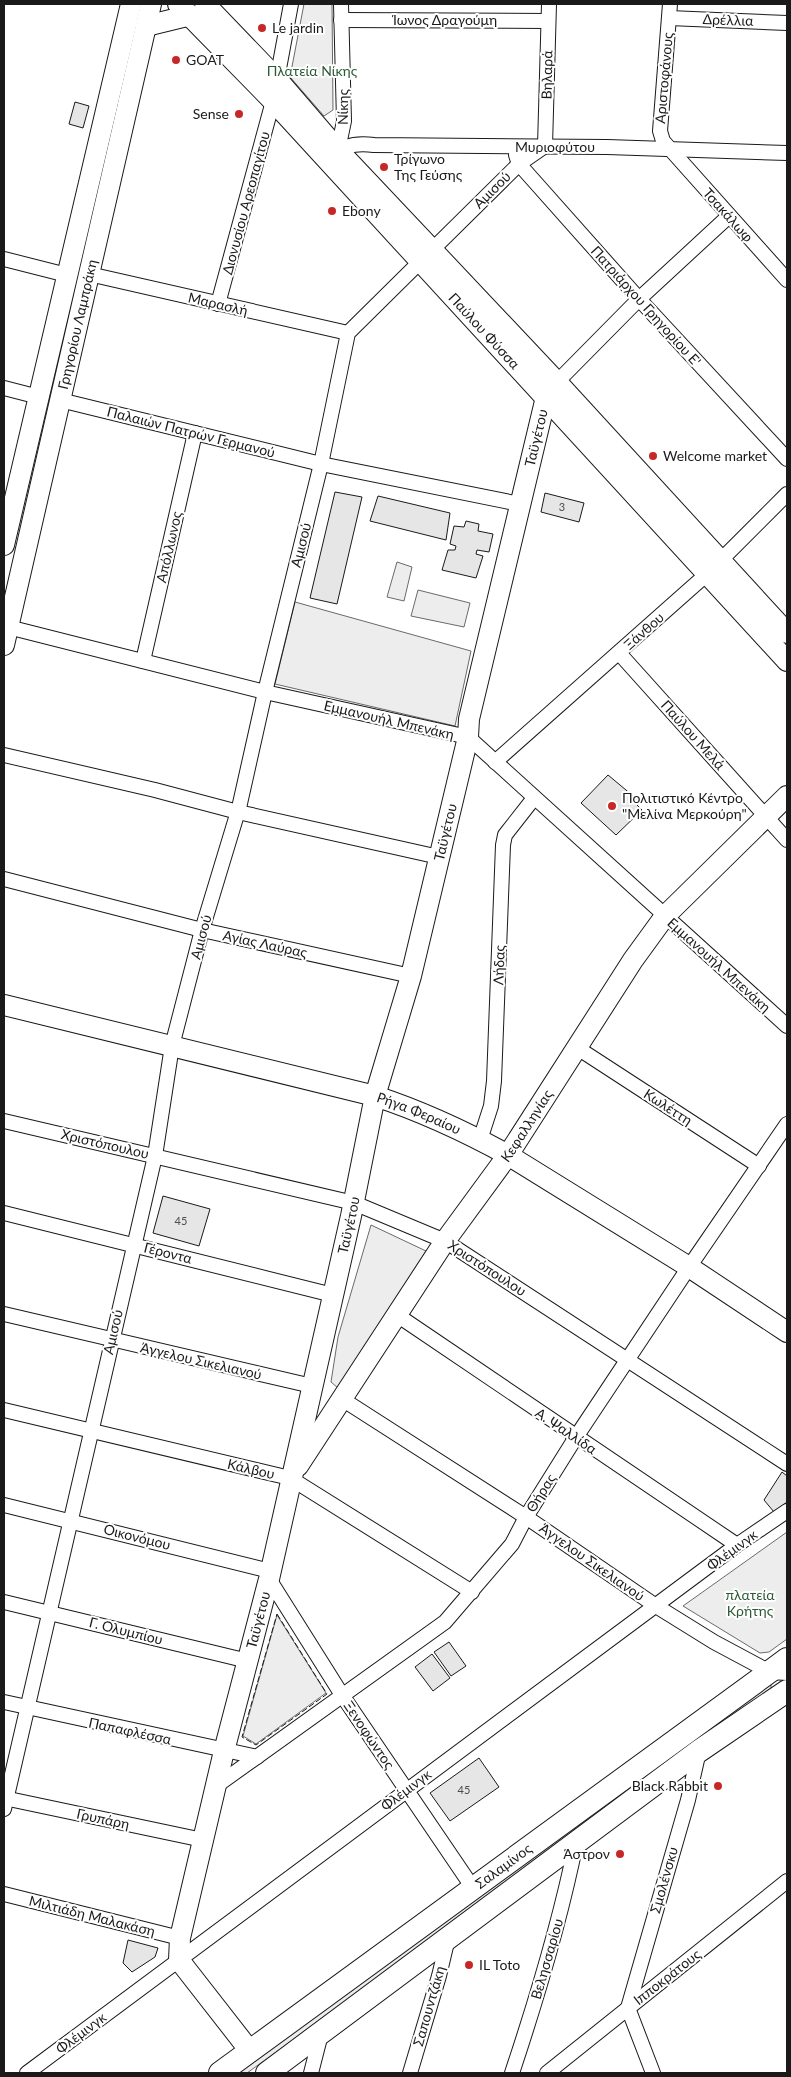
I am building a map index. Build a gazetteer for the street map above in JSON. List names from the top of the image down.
{
  "streets": {
    "main road": ["Σαλαμίνος"],
    "street": [
      "Ίωνος Δραγούμη",
      "Δρέλλια",
      "Βηλαρά",
      "Αριστοφάνους",
      "Νίκης",
      "Μυριοφύτου",
      "Αμισού",
      "Διονυσίου Αρεοπαγίτου",
      "Τσακάλωφ",
      "Μαρασλή",
      "Πατριάρχου Γρηγορίου Ε'",
      "Γρηγορίου Λαμπράκη",
      "Παύλου Φύσσα",
      "Παλαιών Πατρών Γερμανού",
      "Ταϋγέτου",
      "Απόλλωνος",
      "Ξάνθου",
      "Εμμανουήλ Μπενάκη",
      "Παύλου Μελά",
      "Αγίας Λαύρας",
      "Λήδας",
      "Κωλέττη",
      "Ρήγα Φεραίου",
      "Κεφαλληνίας",
      "Χριστόπουλου",
      "Γέροντα",
      "Άγγελου Σικελιανού",
      "Α. Ψαλλίδα",
      "Κάλβου",
      "Θήρας",
      "Οικονόμου",
      "Φλέμινγκ",
      "Γ. Ολυμπίου",
      "Παπαφλέσσα",
      "Ξενοφώντος",
      "Γρυπάρη",
      "Σμολένσκυ",
      "Μιλτιάδη Μαλακάση",
      "Βελησσαρίου",
      "Ιπποκράτους",
      "Σαπουντζάκη"
    ]
  },
  "crossings": [
    ["Ίωνος Δραγούμη", "Βηλαρά"],
    ["Ίωνος Δραγούμη", "Νίκης"],
    ["Δρέλλια", "Αριστοφάνους"],
    ["Βηλαρά", "Μυριοφύτου"],
    ["Βηλαρά", "Αμισού"],
    ["Αριστοφάνους", "Μυριοφύτου"],
    ["Αριστοφάνους", "Τσακάλωφ"],
    ["Νίκης", "Μυριοφύτου"],
    ["Νίκης", "Παύλου Φύσσα"],
    ["Μυριοφύτου", "Αμισού"],
    ["Μυριοφύτου", "Τσακάλωφ"],
    ["Μυριοφύτου", "Πατριάρχου Γρηγορίου Ε'"],
    ["Μυριοφύτου", "Παύλου Φύσσα"],
    ["Αμισού", "Μαρασλή"],
    ["Αμισού", "Πατριάρχου Γρηγορίου Ε'"],
    ["Αμισού", "Παύλου Φύσσα"],
    ["Αμισού", "Παλαιών Πατρών Γερμανού"],
    ["Αμισού", "Εμμανουήλ Μπενάκη"],
    ["Αμισού", "Αγίας Λαύρας"],
    ["Αμισού", "Ρήγα Φεραίου"],
    ["Αμισού", "Χριστόπουλου"],
    ["Αμισού", "Γέροντα"],
    ["Αμισού", "Άγγελου Σικελιανού"],
    ["Αμισού", "Κάλβου"],
    ["Αμισού", "Οικονόμου"],
    ["Αμισού", "Γ. Ολυμπίου"],
    ["Αμισού", "Παπαφλέσσα"],
    ["Αμισού", "Γρυπάρη"],
    ["Διονυσίου Αρεοπαγίτου", "Μαρασλή"],
    ["Διονυσίου Αρεοπαγίτου", "Παύλου Φύσσα"],
    ["Μαρασλή", "Γρηγορίου Λαμπράκη"],
    ["Γρηγορίου Λαμπράκη", "Παλαιών Πατρών Γερμανού"],
    ["Γρηγορίου Λαμπράκη", "Εμμανουήλ Μπενάκη"],
    ["Παύλου Φύσσα", "Ταϋγέτου"],
    ["Παύλου Φύσσα", "Ξάνθου"],
    ["Παλαιών Πατρών Γερμανού", "Ταϋγέτου"],
    ["Παλαιών Πατρών Γερμανού", "Απόλλωνος"],
    ["Ταϋγέτου", "Εμμανουήλ Μπενάκη"],
    ["Ταϋγέτου", "Αγίας Λαύρας"],
    ["Ταϋγέτου", "Ρήγα Φεραίου"],
    ["Ταϋγέτου", "Κεφαλληνίας"],
    ["Ταϋγέτου", "Χριστόπουλου"],
    ["Ταϋγέτου", "Γέροντα"],
    ["Ταϋγέτου", "Άγγελου Σικελιανού"],
    ["Ταϋγέτου", "Κάλβου"],
    ["Ταϋγέτου", "Θήρας"],
    ["Ταϋγέτου", "Οικονόμου"],
    ["Ταϋγέτου", "Φλέμινγκ"],
    ["Ταϋγέτου", "Γ. Ολυμπίου"],
    ["Ταϋγέτου", "Παπαφλέσσα"],
    ["Ταϋγέτου", "Ξενοφώντος"],
    ["Ταϋγέτου", "Γρυπάρη"],
    ["Ταϋγέτου", "Μιλτιάδη Μαλακάση"],
    ["Απόλλωνος", "Εμμανουήλ Μπενάκη"],
    ["Ξάνθου", "Εμμανουήλ Μπενάκη"],
    ["Ξάνθου", "Παύλου Μελά"],
    ["Εμμανουήλ Μπενάκη", "Λήδας"],
    ["Εμμανουήλ Μπενάκη", "Κεφαλληνίας"],
    ["Παύλου Μελά", "Κεφαλληνίας"],
    ["Λήδας", "Ρήγα Φεραίου"],
    ["Κωλέττη", "Κεφαλληνίας"],
    ["Κωλέττη", "Θήρας"],
    ["Ρήγα Φεραίου", "Κεφαλληνίας"],
    ["Ρήγα Φεραίου", "Θήρας"],
    ["Κεφαλληνίας", "Χριστόπουλου"],
    ["Κεφαλληνίας", "Άγγελου Σικελιανού"],
    ["Κεφαλληνίας", "Α. Ψαλλίδα"],
    ["Κεφαλληνίας", "Κάλβου"],
    ["Χριστόπουλου", "Θήρας"],
    ["Άγγελου Σικελιανού", "Θήρας"],
    ["Άγγελου Σικελιανού", "Φλέμινγκ"],
    ["Άγγελου Σικελιανού", "Σαλαμίνος"],
    ["Α. Ψαλλίδα", "Θήρας"],
    ["Α. Ψαλλίδα", "Φλέμινγκ"],
    ["Κάλβου", "Θήρας"],
    ["Θήρας", "Παπαφλέσσα"],
    ["Θήρας", "Ξενοφώντος"],
    ["Οικονόμου", "Ξενοφώντος"],
    ["Φλέμινγκ", "Ξενοφώντος"],
    ["Ξενοφώντος", "Σαλαμίνος"],
    ["Σαλαμίνος", "Σμολένσκυ"],
    ["Σαλαμίνος", "Βελησσαρίου"],
    ["Σαλαμίνος", "Σαπουντζάκη"],
    ["Σμολένσκυ", "Ιπποκράτους"]
  ],
  "parks": ["Πλατεία Νίκης", "πλατεία Κρήτης"],
  "places": [
    "Le jardin",
    "GOAT",
    "Sense",
    "Τρίγωνο Της Γεύσης",
    "Ebony",
    "Welcome market",
    "Πολιτιστικό Κέντρο \"Μελίνα Μερκούρη\"",
    "Black Rabbit",
    "Άστρον",
    "IL Toto"
  ],
  "house_numbers": ["3", "45", "45"]
}
